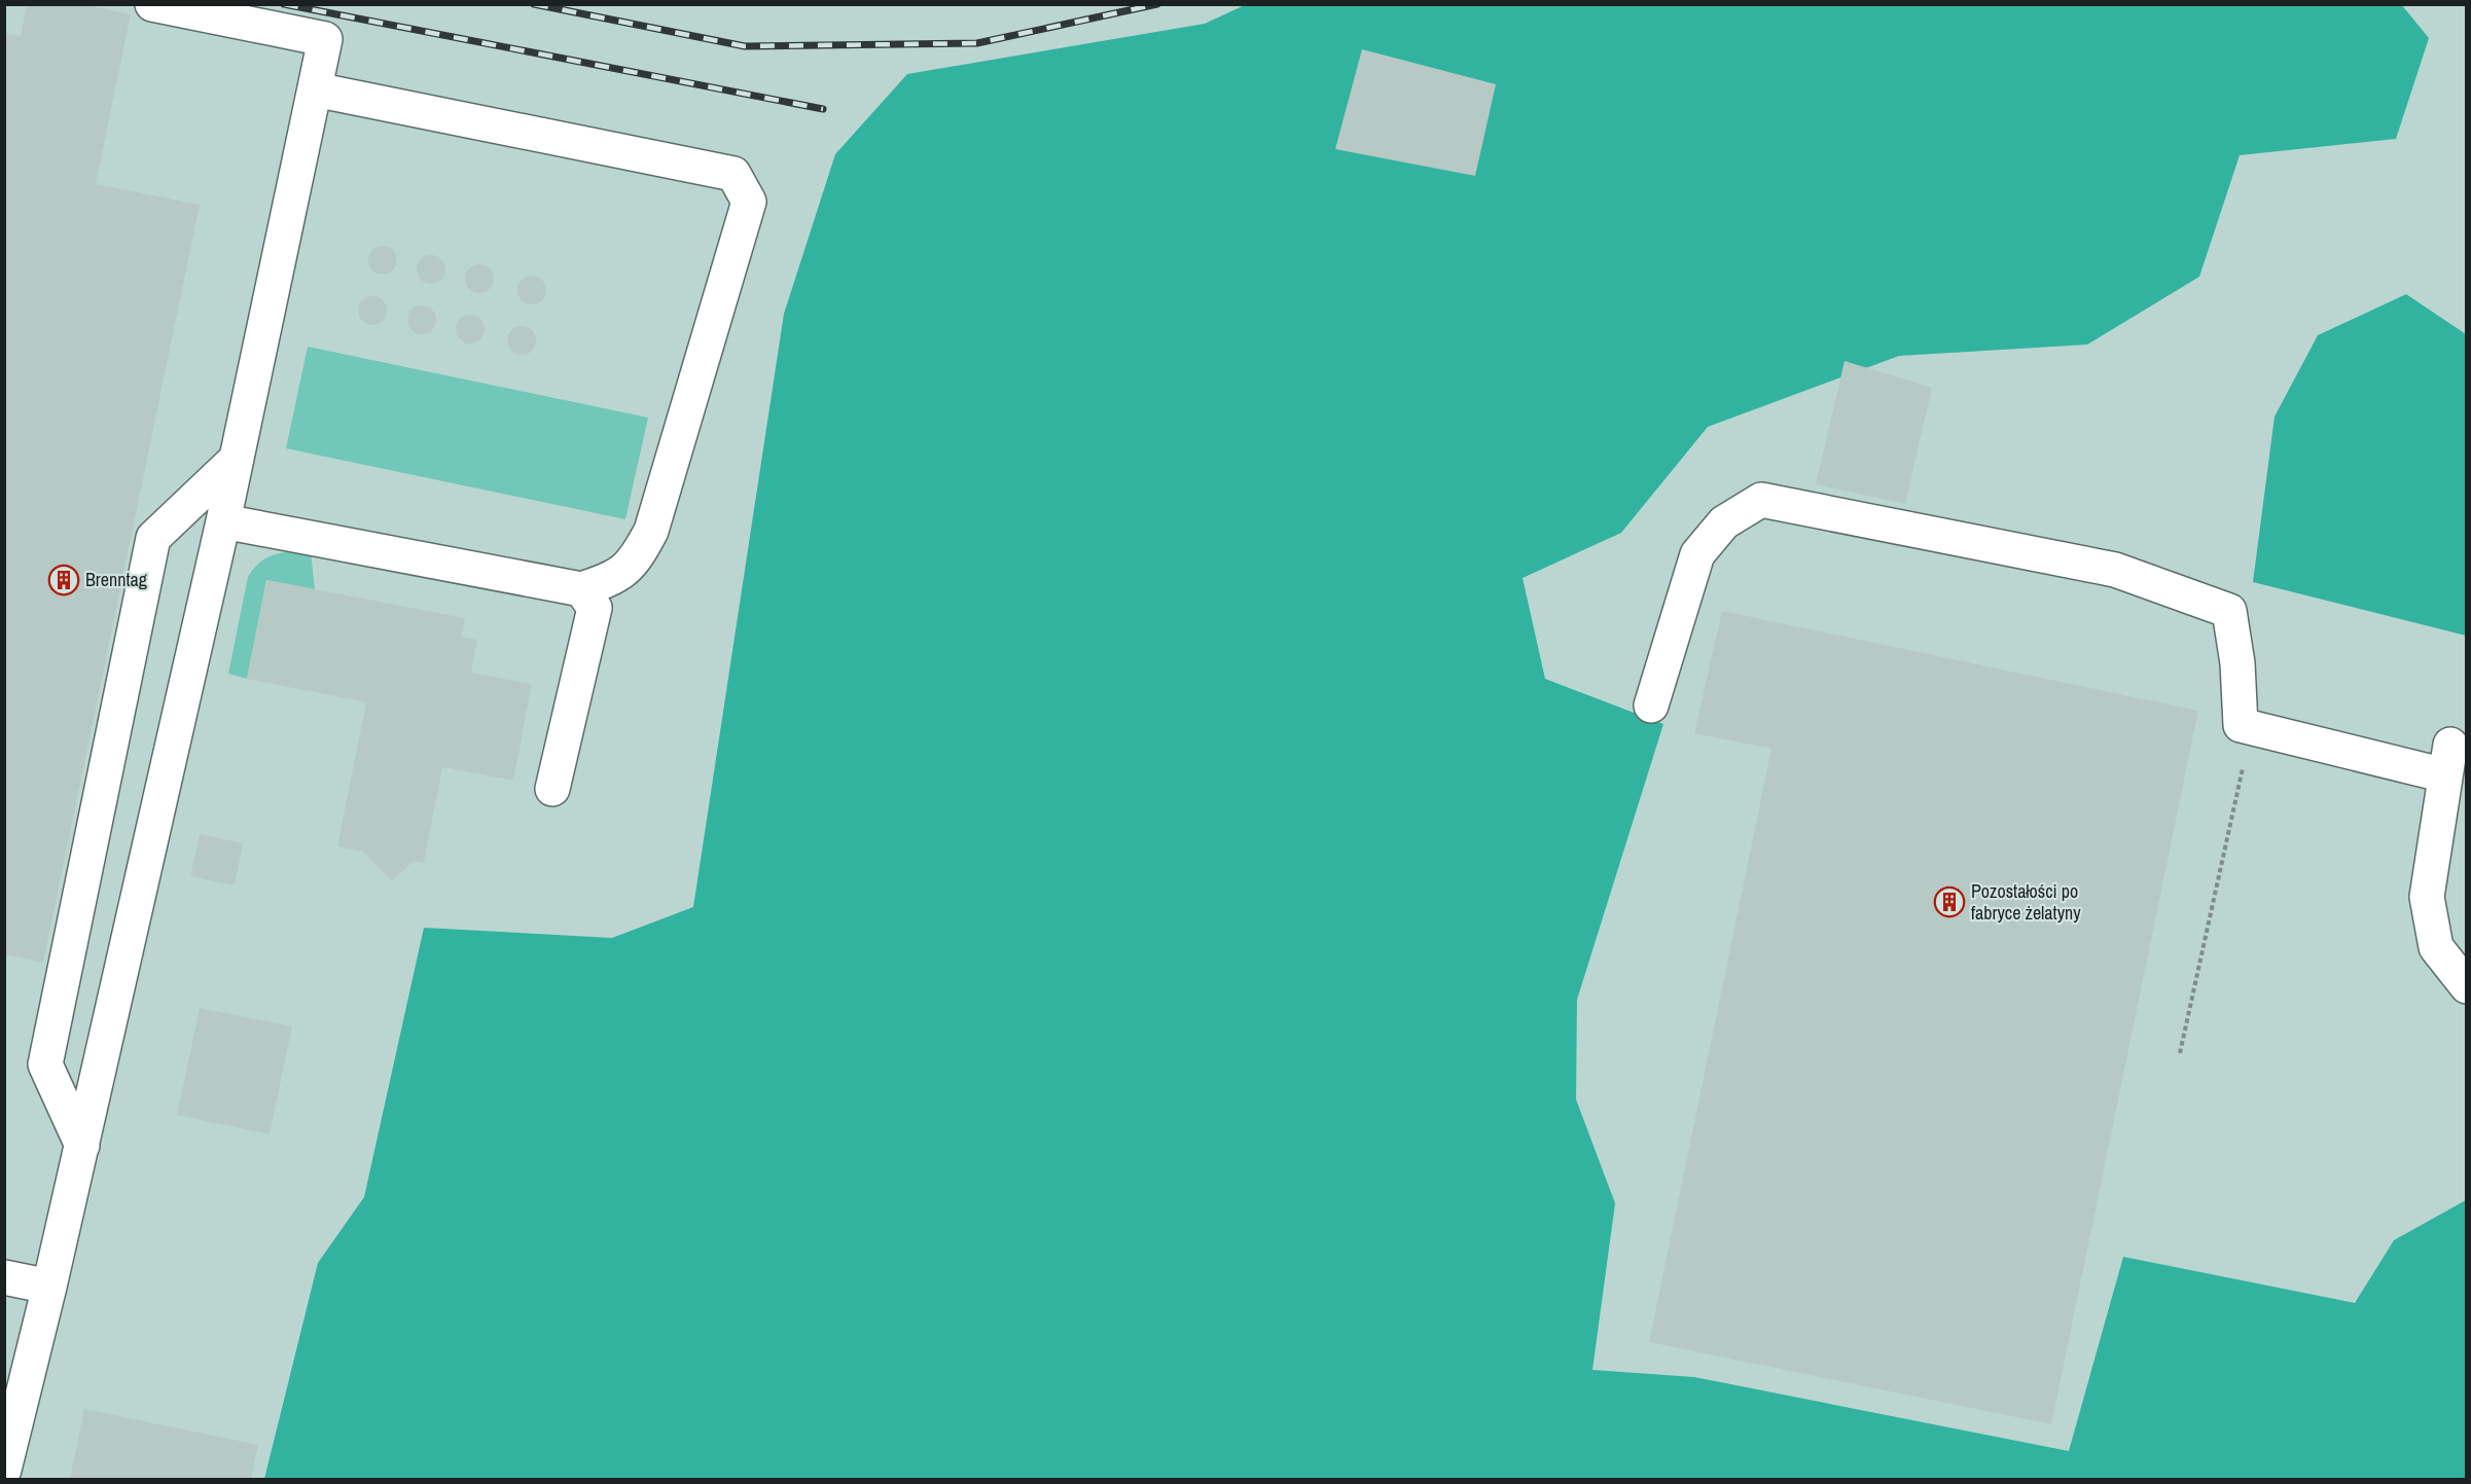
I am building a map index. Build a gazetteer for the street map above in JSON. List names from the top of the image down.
{
  "places": {
    "building": ["Brenntag", "Pozostałości po fabryce żelatyny"]
  }
}
